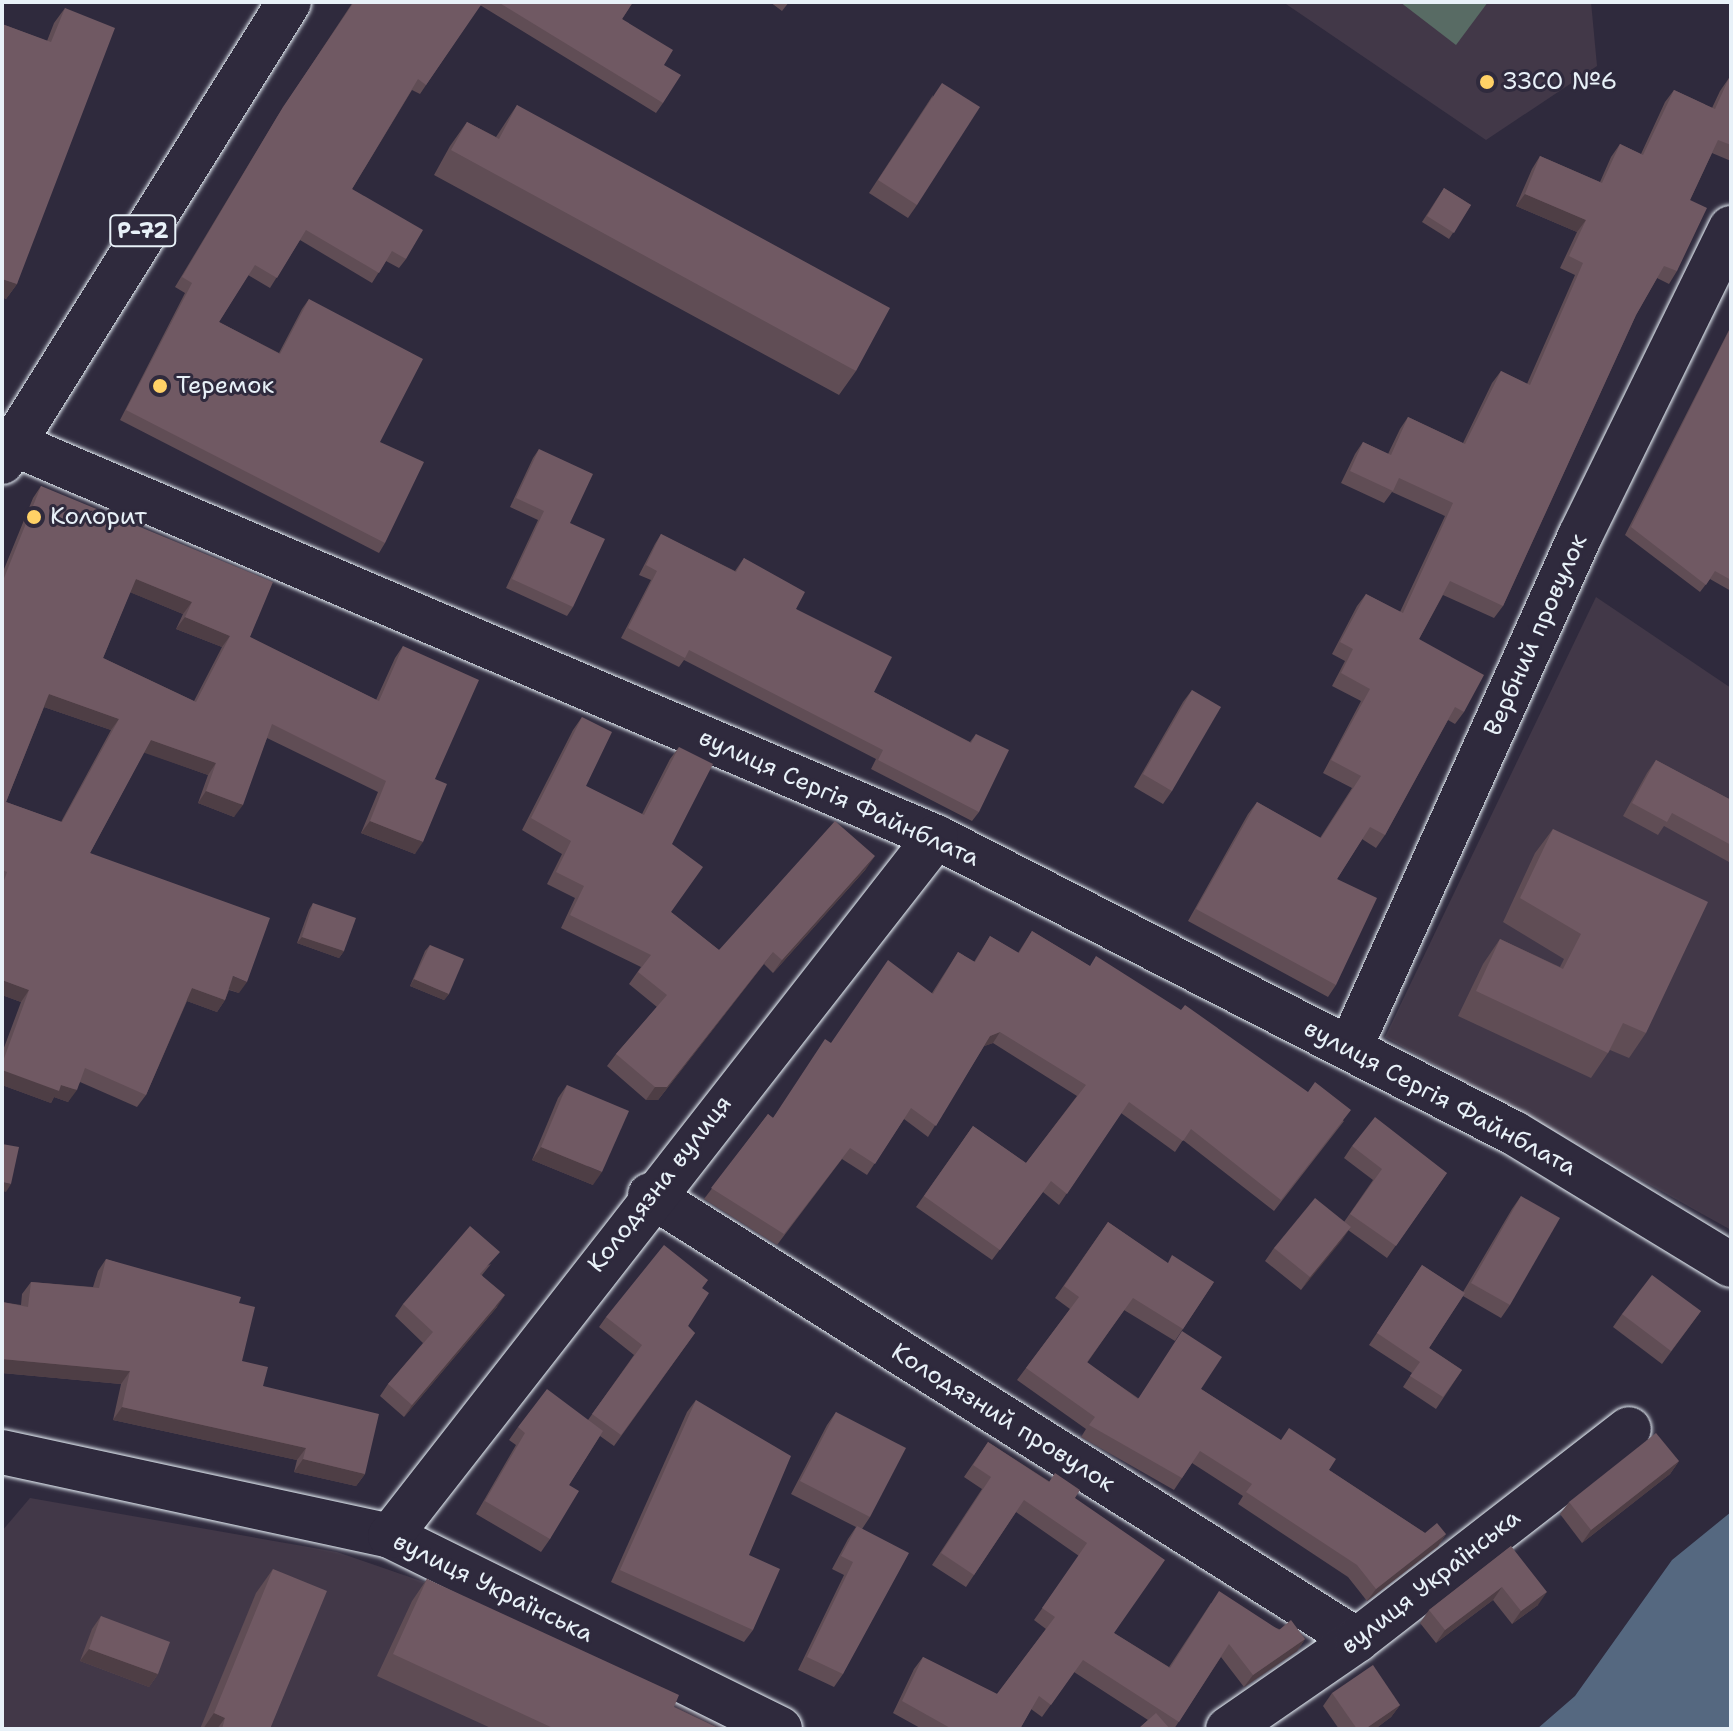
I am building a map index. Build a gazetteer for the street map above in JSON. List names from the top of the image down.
{
  "streets": {
    "street": [
      "Р-72",
      "Вербний провулок",
      "вулиця Сергія Файнблата",
      "Колодязна вулиця",
      "Колодязний провулок",
      "вулиця Українська"
    ]
  },
  "crossings": [
    ["Р-72", "вулиця Сергія Файнблата"],
    ["Вербний провулок", "вулиця Сергія Файнблата"],
    ["вулиця Сергія Файнблата", "Колодязна вулиця"],
    ["Колодязна вулиця", "Колодязний провулок"],
    ["Колодязна вулиця", "вулиця Українська"],
    ["Колодязний провулок", "вулиця Українська"]
  ],
  "places": ["ЗЗСО №6", "Теремок", "Колорит"]
}
